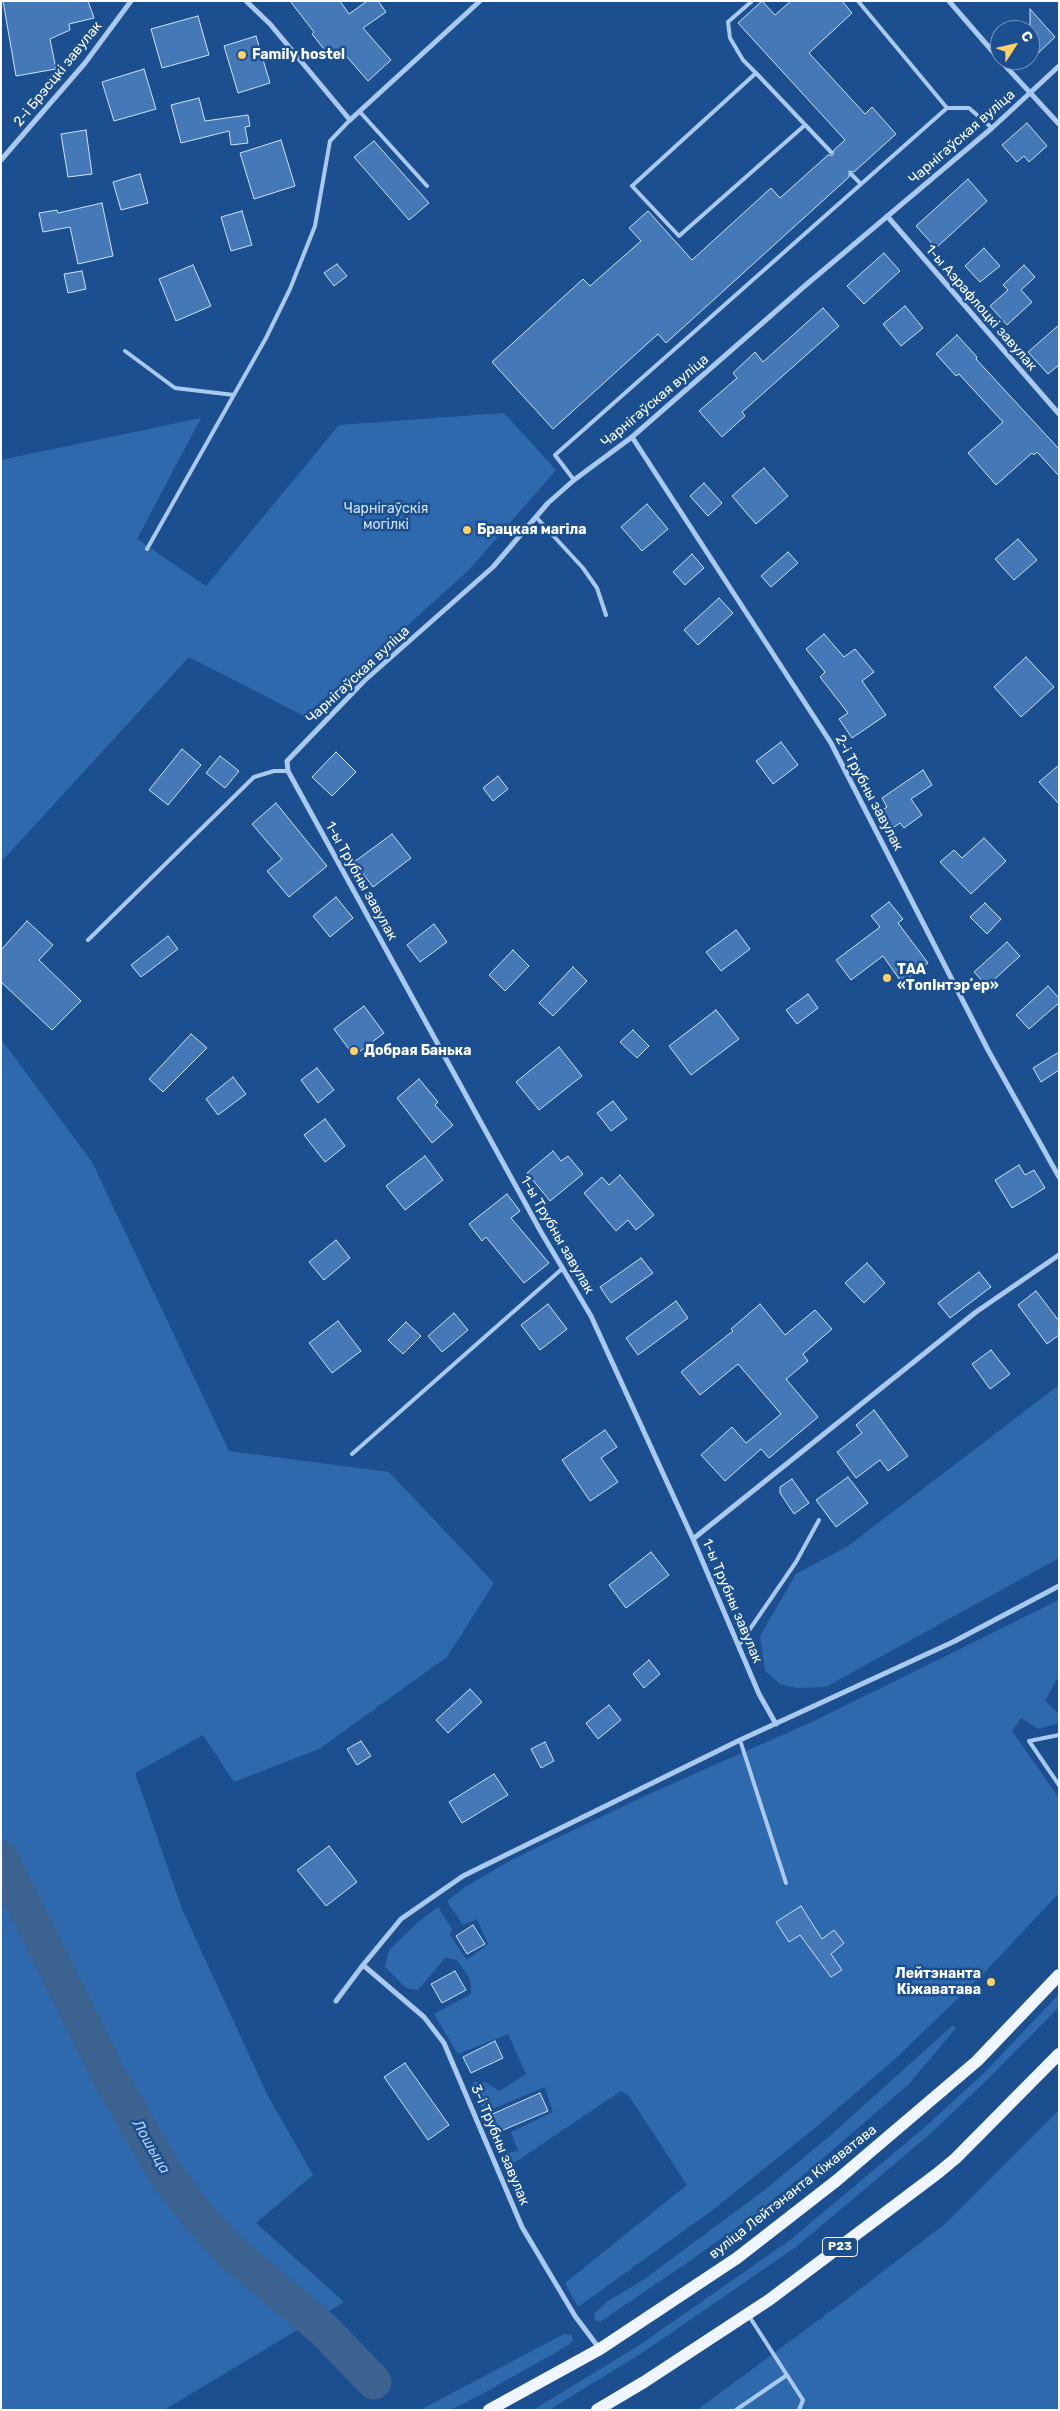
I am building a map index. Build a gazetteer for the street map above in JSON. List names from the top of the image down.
{
  "streets": {
    "main road": ["вуліца Лейтэнанта Кіжаватава", "Р23"],
    "street": [
      "2-і Брэсцкі завулак",
      "Чарнігаўская вуліца",
      "1-ы Аэрафлоцкі завулак",
      "2-і Трубны завулак",
      "1-ы Трубны завулак",
      "3-і Трубны завулак"
    ]
  },
  "crossings": [
    ["Чарнігаўская вуліца", "1-ы Аэрафлоцкі завулак"],
    ["Чарнігаўская вуліца", "2-і Трубны завулак"],
    ["Чарнігаўская вуліца", "1-ы Трубны завулак"],
    ["3-і Трубны завулак", "вуліца Лейтэнанта Кіжаватава"]
  ],
  "water": ["Лошыца"],
  "parks": ["Чарнігаўскія могілкі"],
  "places": [
    "Family hostel",
    "Брацкая магіла",
    "ТАА «ТопІнтэрʼер»",
    "Добрая Банька",
    "Лейтэнанта Кіжаватава"
  ],
  "north": "top right"
}
